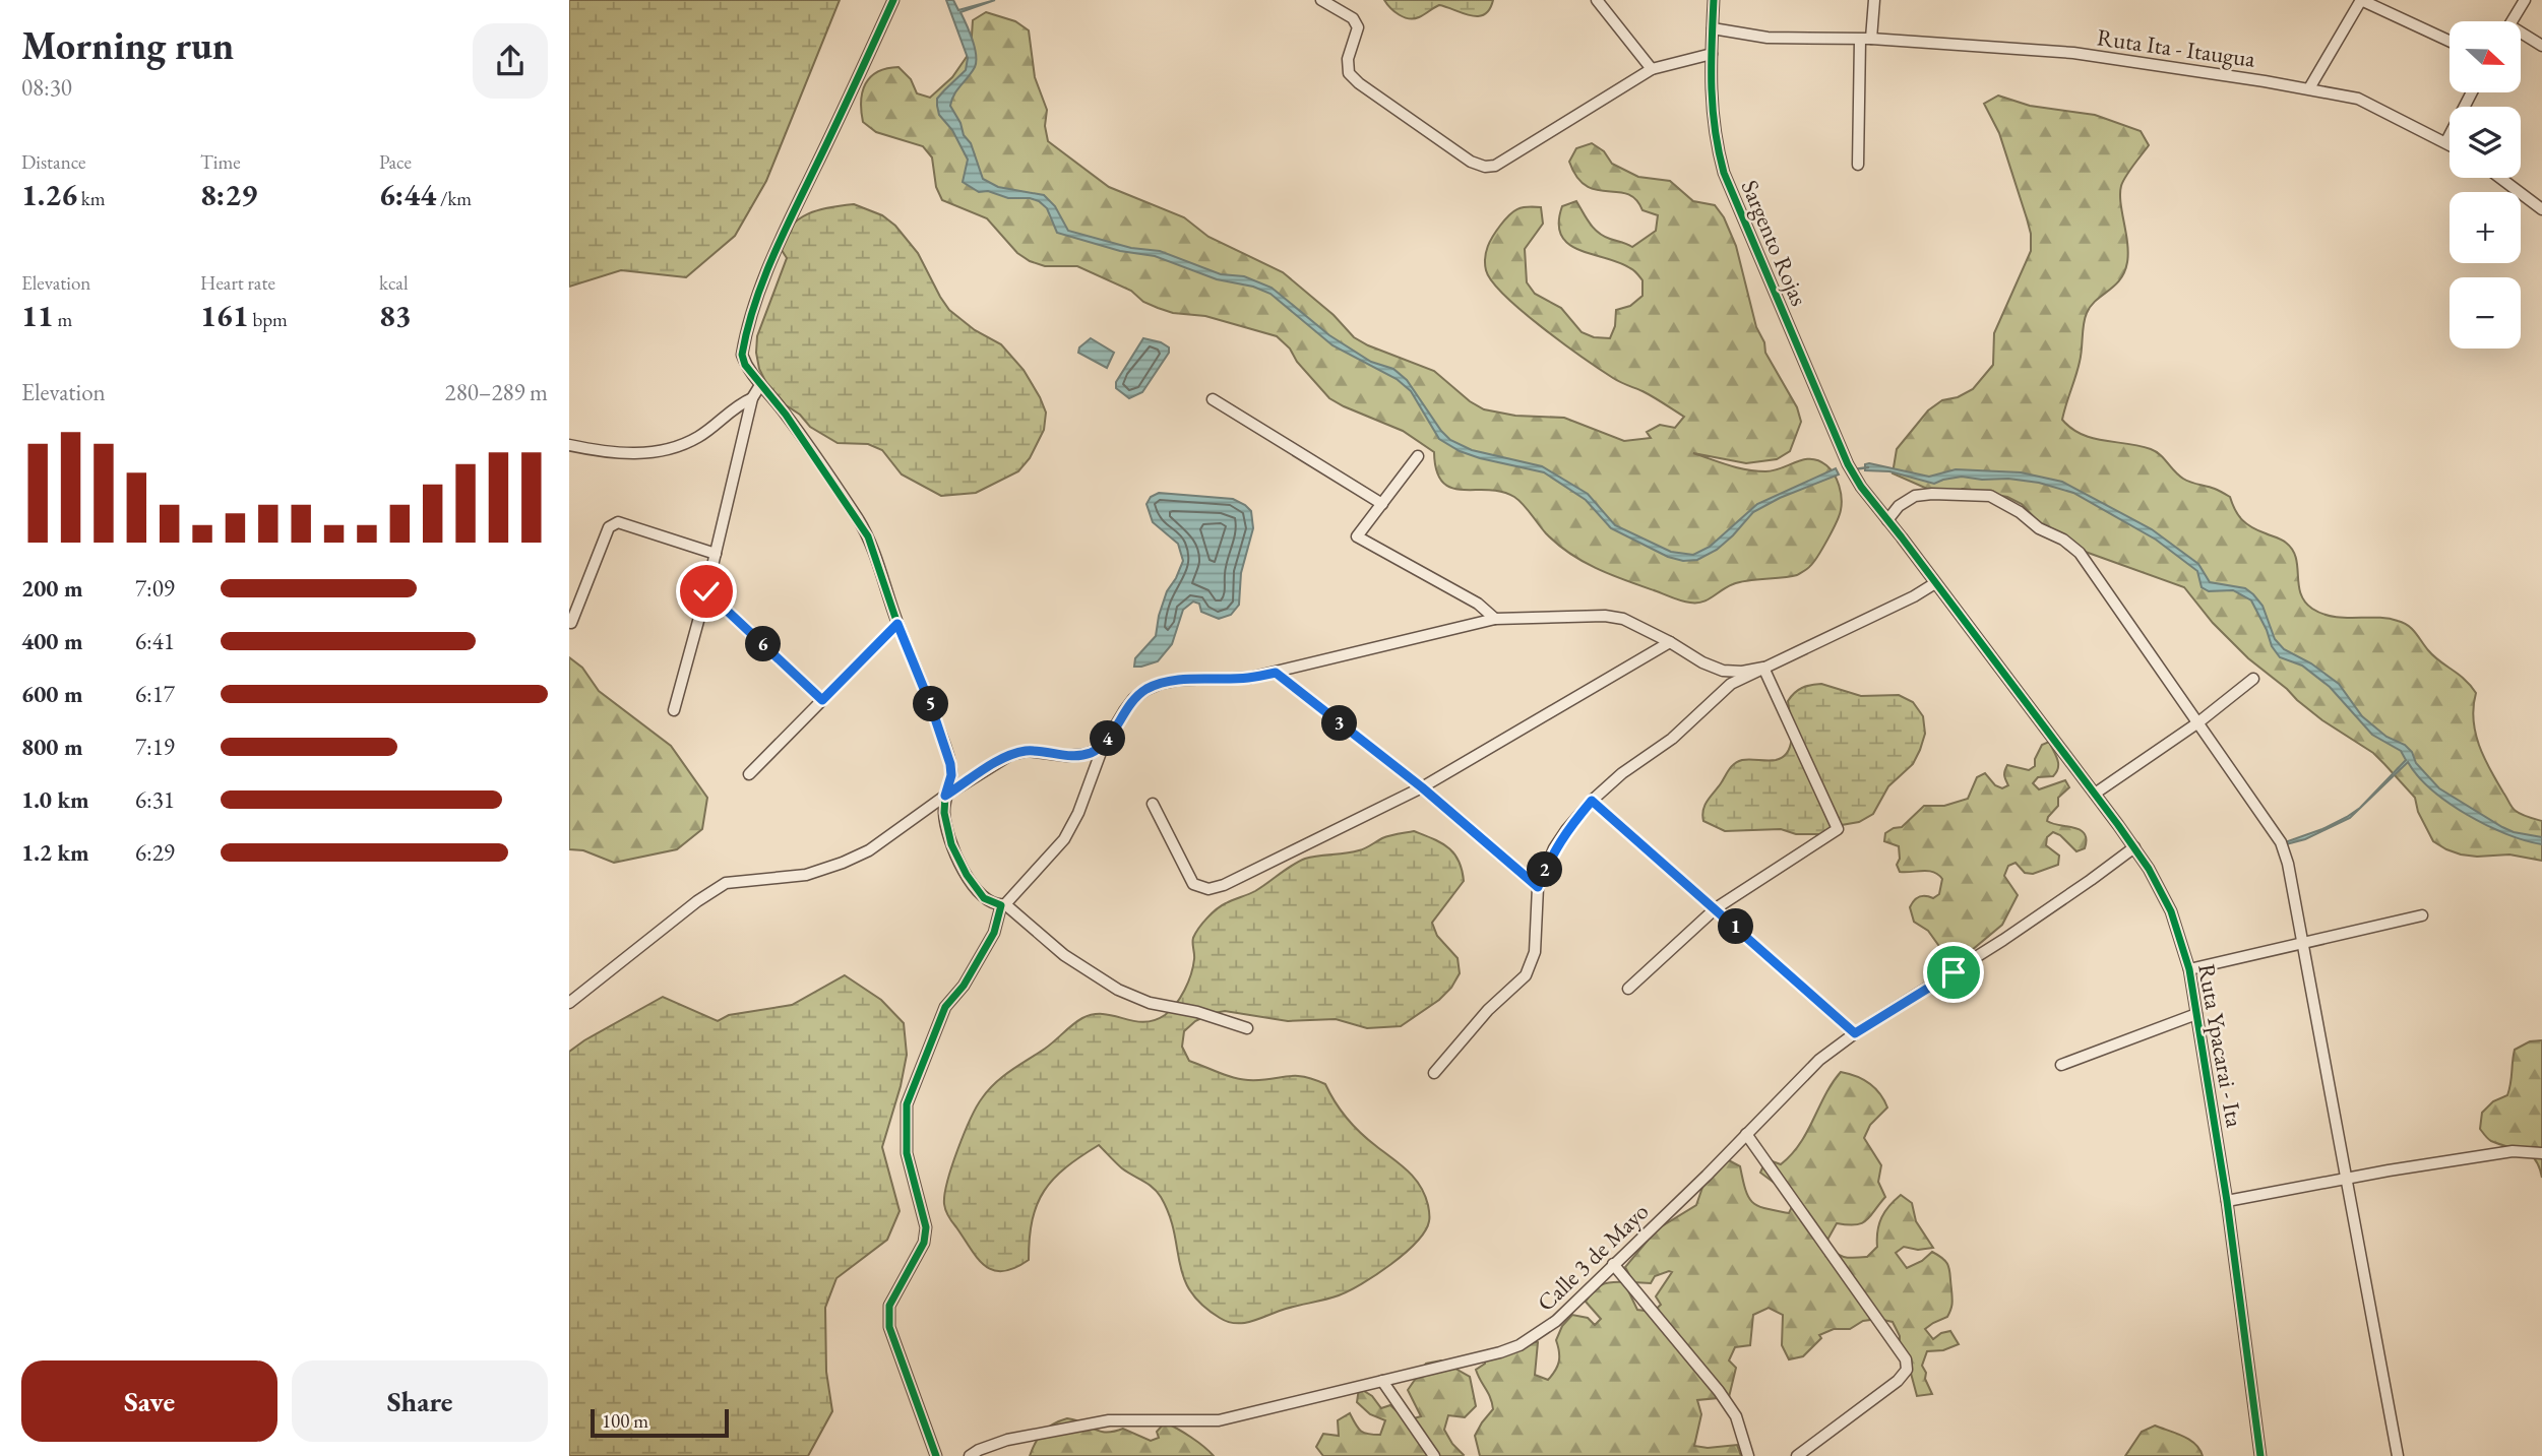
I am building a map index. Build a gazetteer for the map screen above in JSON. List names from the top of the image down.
{
  "streets": {
    "street": [
      "Ruta Ita - Itaugua",
      "Sargento Rojas",
      "Ruta Ypacarai - Ita",
      "Calle 3 de Mayo"
    ]
  },
  "crossings": [
    ["Ruta Ita - Itaugua", "Sargento Rojas"],
    ["Sargento Rojas", "Ruta Ypacarai - Ita"],
    ["Ruta Ypacarai - Ita", "Calle 3 de Mayo"]
  ],
  "scale_bar": "100 m",
  "north": "right",
  "page": {
    "heading": ["Morning run", "08:30"],
    "map_buttons": ["+", "−"],
    "stats": [
      ["Distance", "1.26 km"],
      ["Time", "8:29"],
      ["Pace", "6:44 /km"],
      ["Elevation", "11 m"],
      ["Heart rate", "161 bpm"],
      ["kcal", "83"]
    ],
    "chart": ["Elevation", "280–289 m"],
    "list": [
      {
        "name": "200 m",
        "note": "7:09"
      },
      {
        "name": "400 m",
        "note": "6:41"
      },
      {
        "name": "600 m",
        "note": "6:17"
      },
      {
        "name": "800 m",
        "note": "7:19"
      },
      {
        "name": "1.0 km",
        "note": "6:31"
      },
      {
        "name": "1.2 km",
        "note": "6:29"
      }
    ],
    "pins": [
      "6",
      "5",
      "3",
      "4",
      "2",
      "1"
    ],
    "buttons": ["Save", "Share"],
    "scale": "100 m"
  }
}
